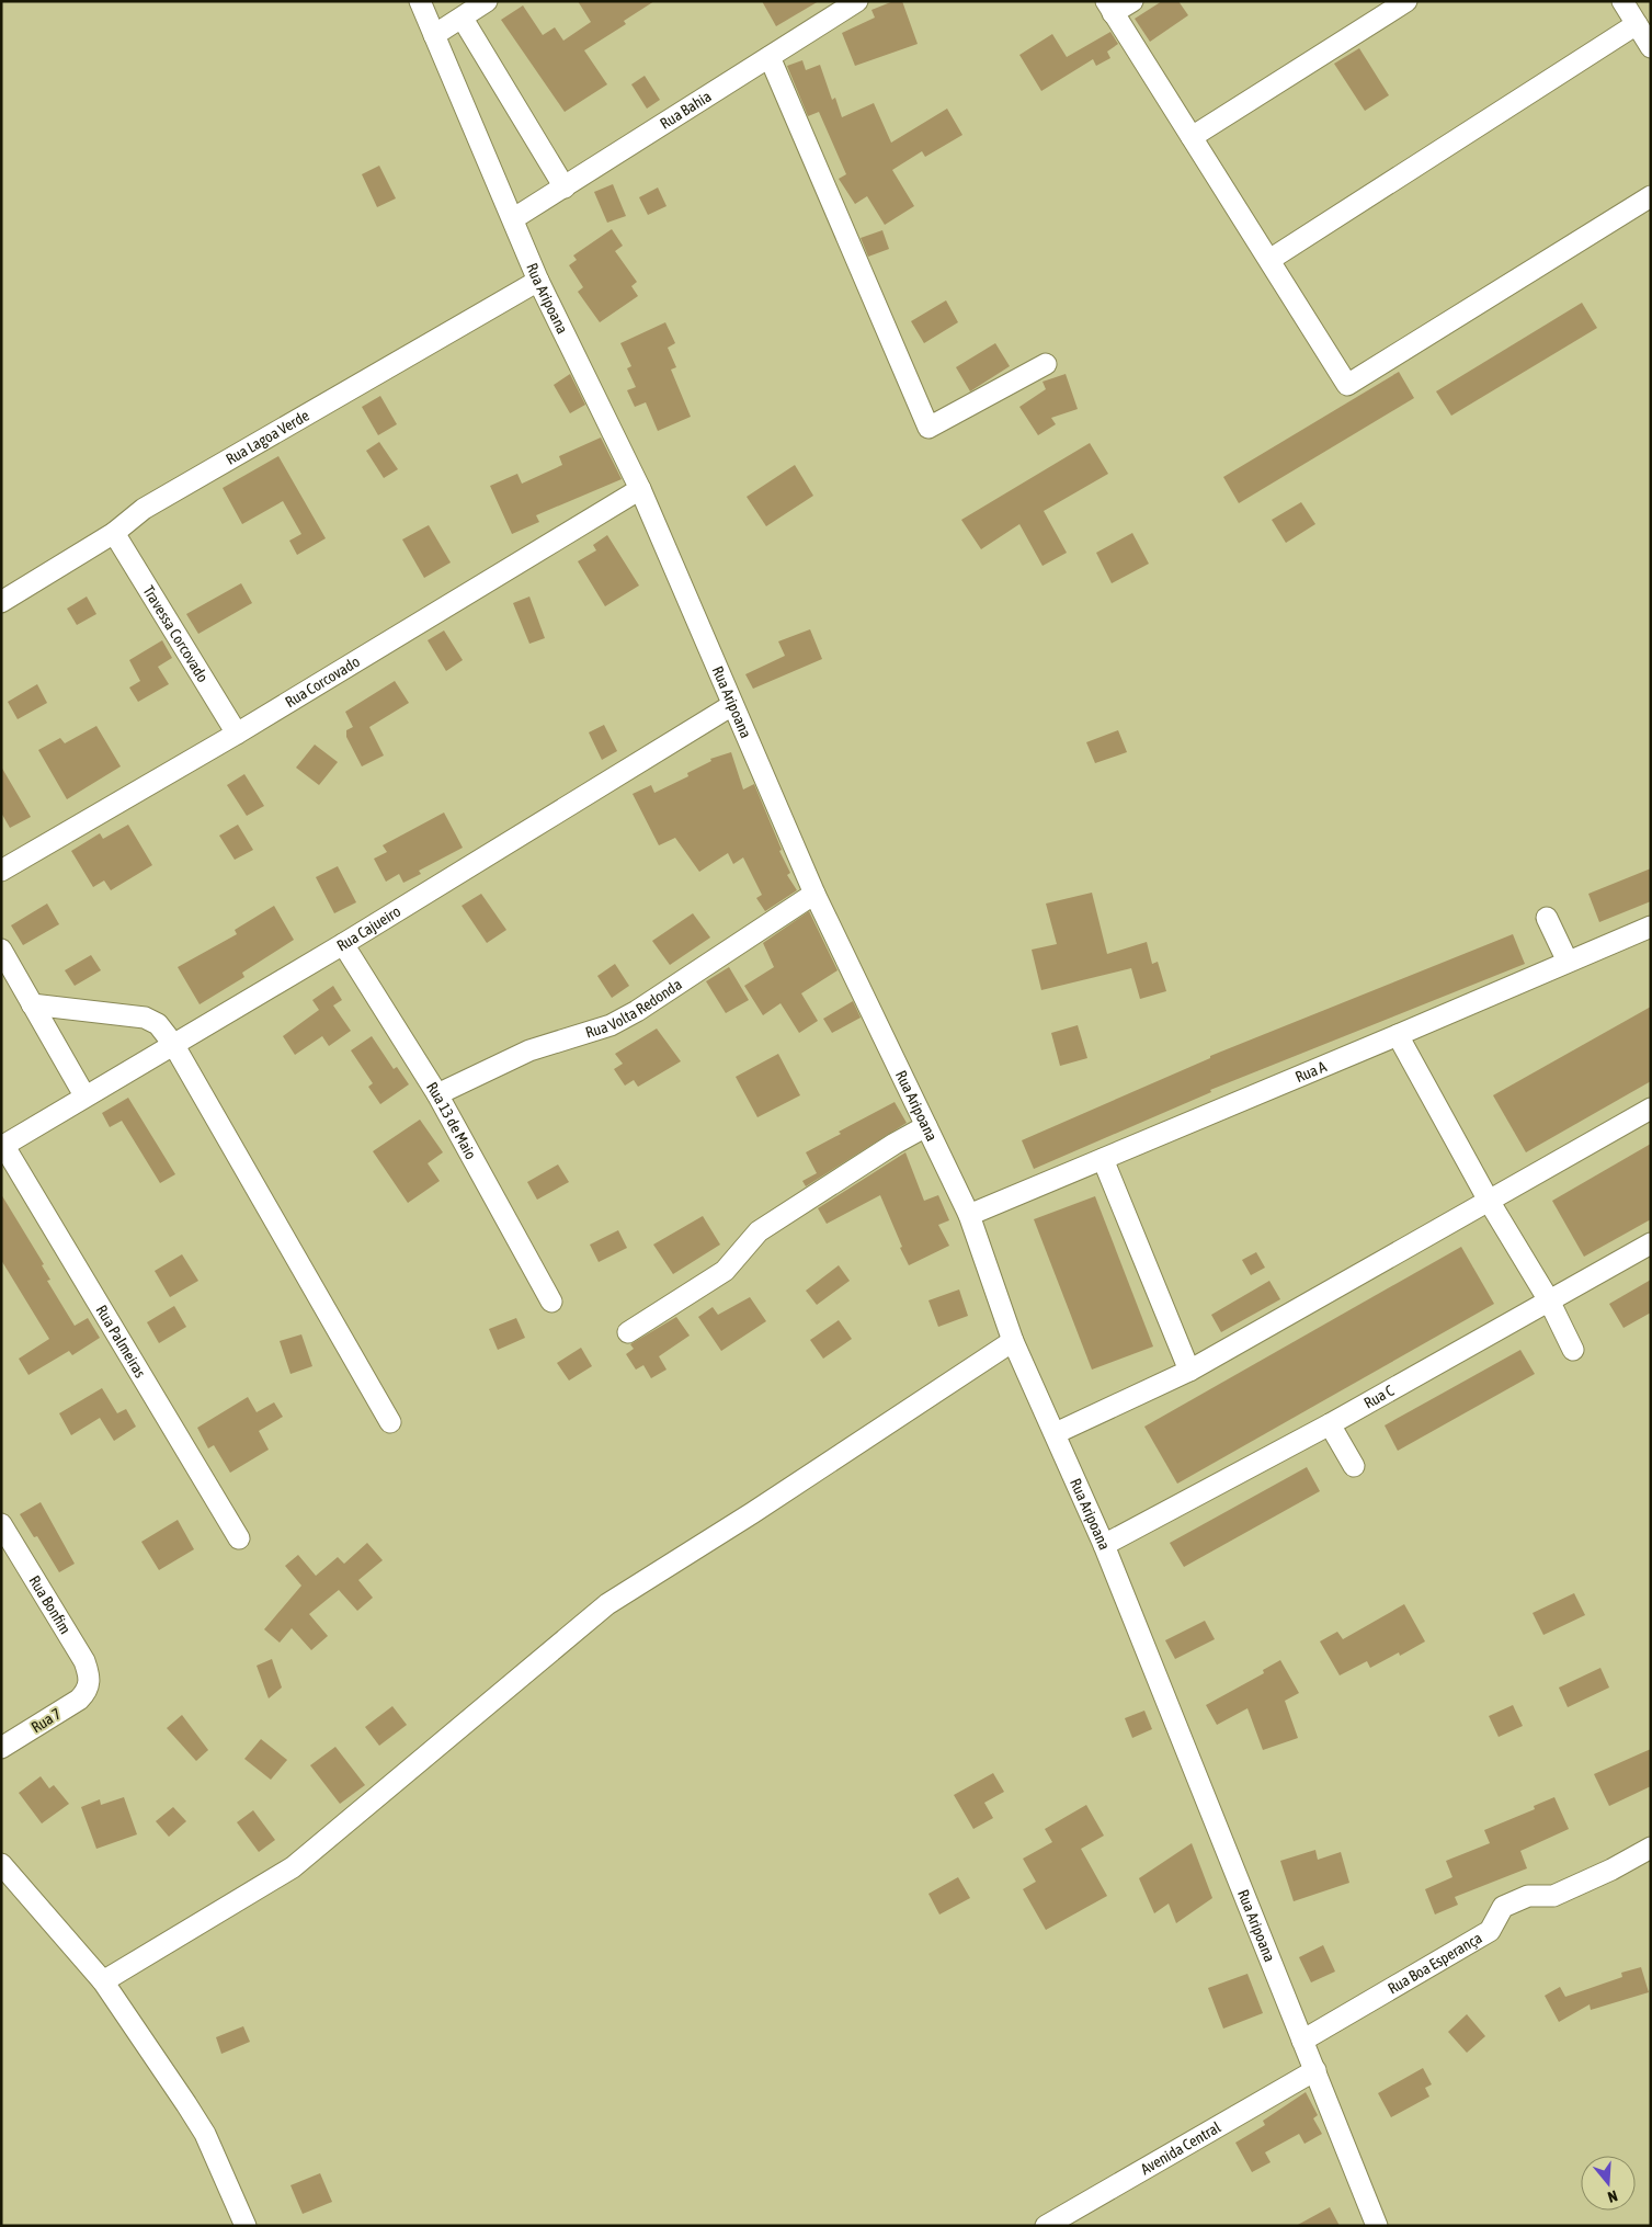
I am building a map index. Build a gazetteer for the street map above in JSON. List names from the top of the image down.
{
  "streets": {
    "street": [
      "Rua Bahia",
      "Rua Aripoana",
      "Rua Lagoa Verde",
      "Travessa Corcovado",
      "Rua Corcovado",
      "Rua Cajueiro",
      "Rua Volta Redonda",
      "Rua A",
      "Rua 13 de Maio",
      "Rua Palmeiras",
      "Rua C",
      "Rua Bonfim",
      "Rua 7",
      "Rua Boa Esperança",
      "Avenida Central"
    ]
  },
  "crossings": [
    ["Rua Bahia", "Rua Aripoana"],
    ["Rua Aripoana", "Rua Lagoa Verde"],
    ["Rua Aripoana", "Rua Corcovado"],
    ["Rua Aripoana", "Rua Cajueiro"],
    ["Rua Aripoana", "Rua Volta Redonda"],
    ["Rua Aripoana", "Rua A"],
    ["Rua Aripoana", "Rua C"],
    ["Rua Aripoana", "Rua Boa Esperança"],
    ["Rua Aripoana", "Avenida Central"],
    ["Rua Lagoa Verde", "Travessa Corcovado"],
    ["Travessa Corcovado", "Rua Corcovado"],
    ["Rua Cajueiro", "Rua 13 de Maio"],
    ["Rua Cajueiro", "Rua Palmeiras"],
    ["Rua Volta Redonda", "Rua 13 de Maio"],
    ["Rua Bonfim", "Rua 7"]
  ],
  "north": "bottom"
}
